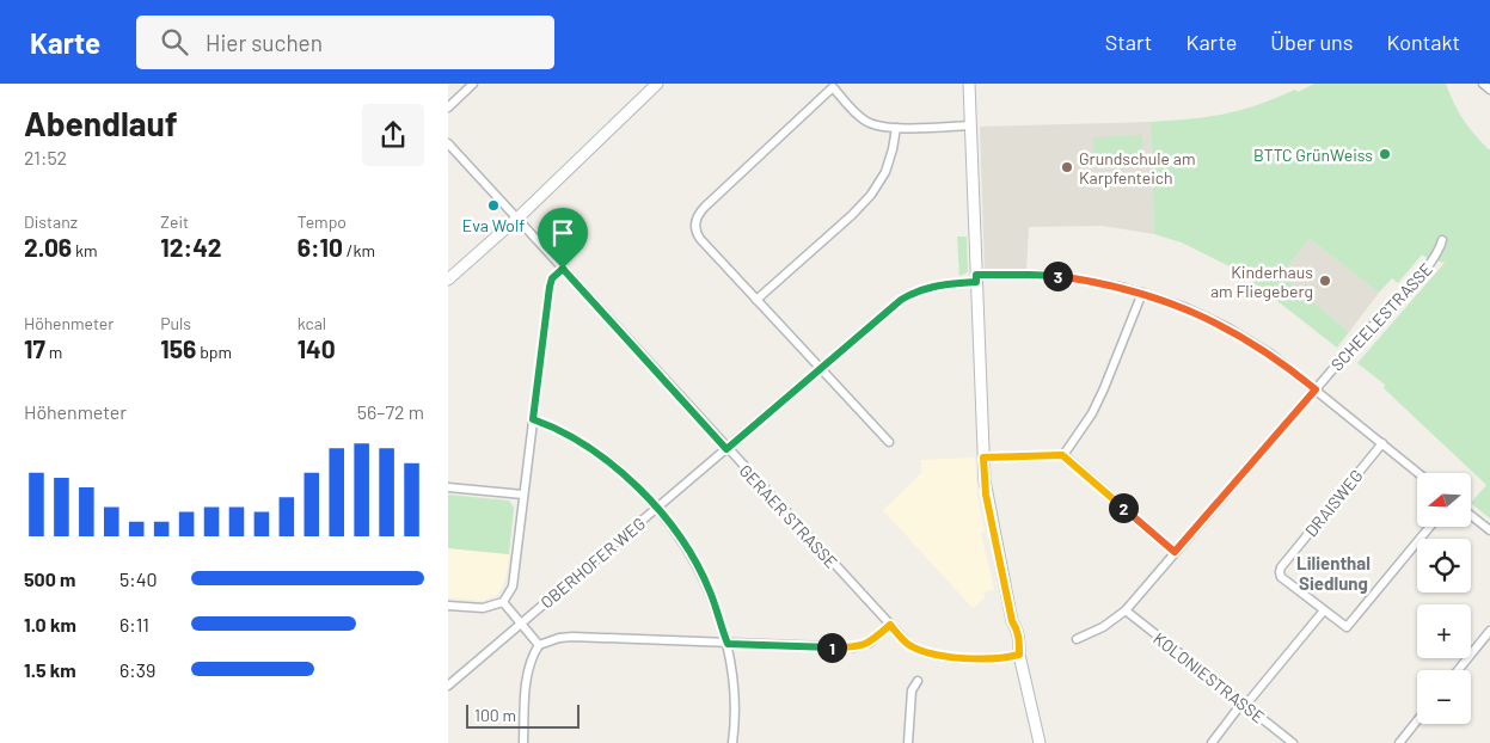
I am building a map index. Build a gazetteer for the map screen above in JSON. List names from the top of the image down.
{
  "streets": {
    "street": [
      "SCHEELESTRASSE",
      "DRAISWEG",
      "GERAER STRASSE",
      "OBERHOFER WEG",
      "KOLONIESTRASSE"
    ]
  },
  "crossings": [
    ["SCHEELESTRASSE", "KOLONIESTRASSE"],
    ["GERAER STRASSE", "OBERHOFER WEG"]
  ],
  "districts": ["Lilienthal Siedlung"],
  "places": [
    "BTTC GrünWeiss",
    "Grundschule am Karpfenteich",
    "Eva Wolf",
    "Kinderhaus am Fliegeberg"
  ],
  "scale_bar": "100 m",
  "north": "left",
  "page": {
    "header": "Karte",
    "search": "Hier suchen",
    "nav": [
      "Start",
      "Karte",
      "Über uns",
      "Kontakt"
    ],
    "heading": ["Abendlauf", "21:52"],
    "stats": [
      ["Distanz", "2.06 km"],
      ["Zeit", "12:42"],
      ["Tempo", "6:10 /km"],
      ["Höhenmeter", "17 m"],
      ["Puls", "156 bpm"],
      ["kcal", "140"]
    ],
    "pins": ["3", "2", "1"],
    "chart": ["Höhenmeter", "56–72 m"],
    "map_buttons": ["+", "−"],
    "list": [
      {
        "name": "500 m",
        "note": "5:40"
      },
      {
        "name": "1.0 km",
        "note": "6:11"
      },
      {
        "name": "1.5 km",
        "note": "6:39"
      }
    ],
    "scale": "100 m"
  }
}
